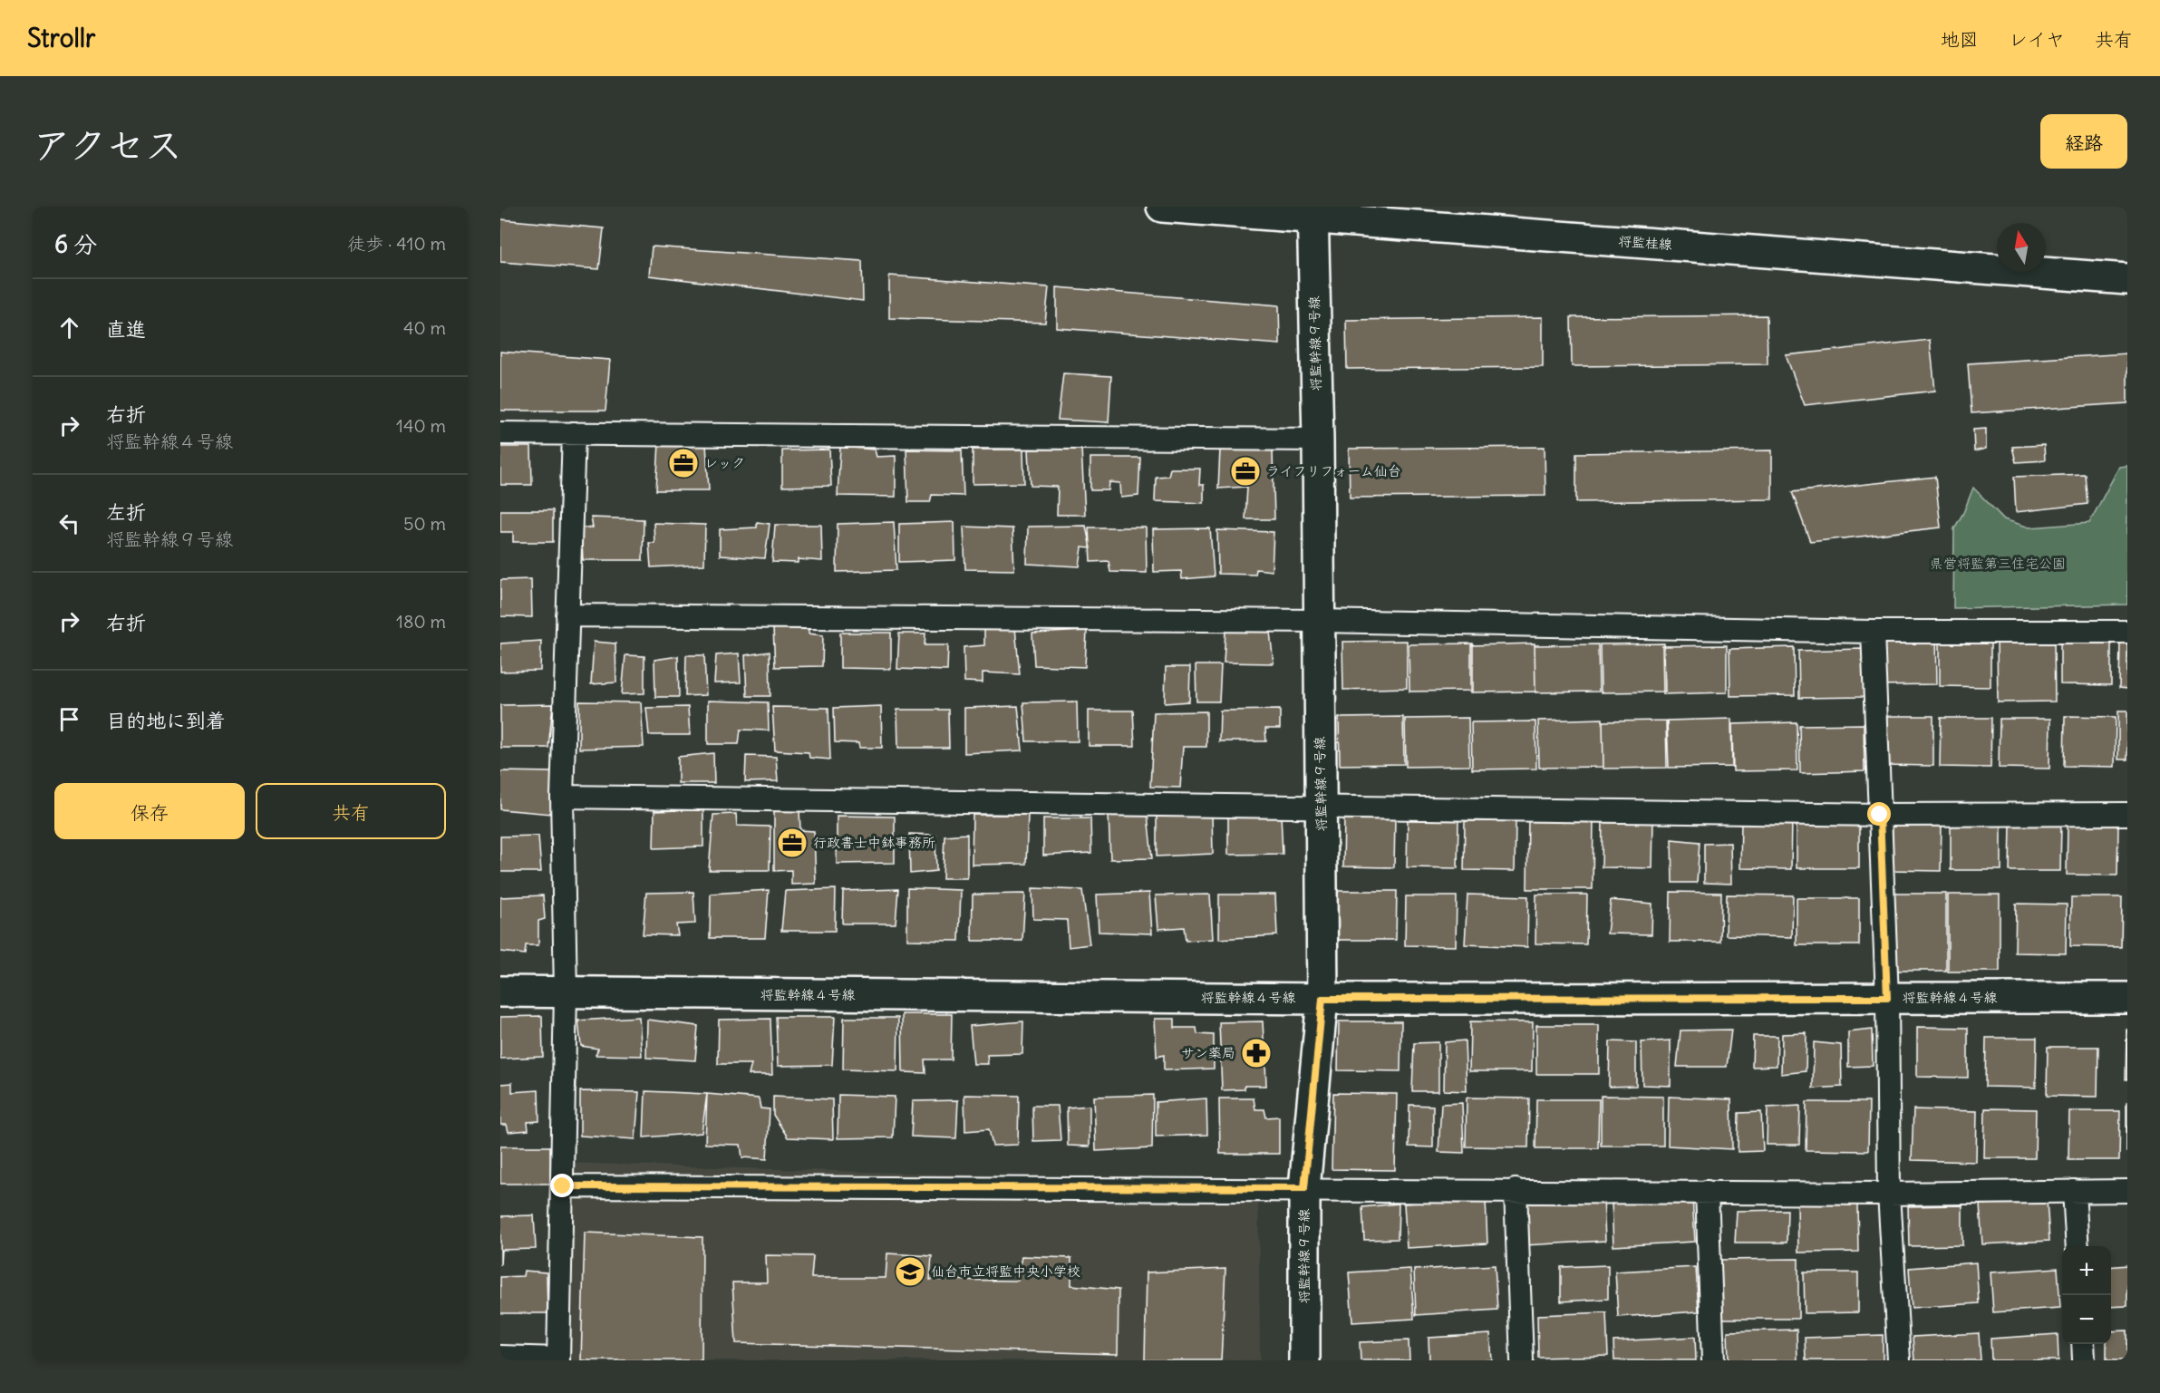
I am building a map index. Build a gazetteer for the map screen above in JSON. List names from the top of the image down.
{
  "streets": {
    "street": ["将監桂線", "将監幹線９号線", "将監幹線４号線"]
  },
  "crossings": [
    ["将監桂線", "将監幹線９号線"],
    ["将監幹線９号線", "将監幹線４号線"]
  ],
  "parks": ["県営将監第三住宅公園"],
  "places": {
    "office": ["レック", "ライフリフォーム仙台", "行政書士中鉢事務所"],
    "pharmacy": ["サン薬局"],
    "school or university": ["仙台市立将監中央小学校"]
  },
  "north": "top",
  "page": {
    "header": "Strollr",
    "nav": ["地図", "レイヤ", "共有"],
    "title": "アクセス",
    "buttons": [
      "経路",
      ["保存", "共有"]
    ],
    "heading": ["6 分", "徒歩 · 410 m"],
    "list": [
      ["直進", "40 m"],
      ["右折", "将監幹線４号線", "140 m"],
      ["左折", "将監幹線９号線", "50 m"],
      ["右折", "180 m"],
      "目的地に到着"
    ],
    "map_buttons": ["+", "−"]
  }
}
